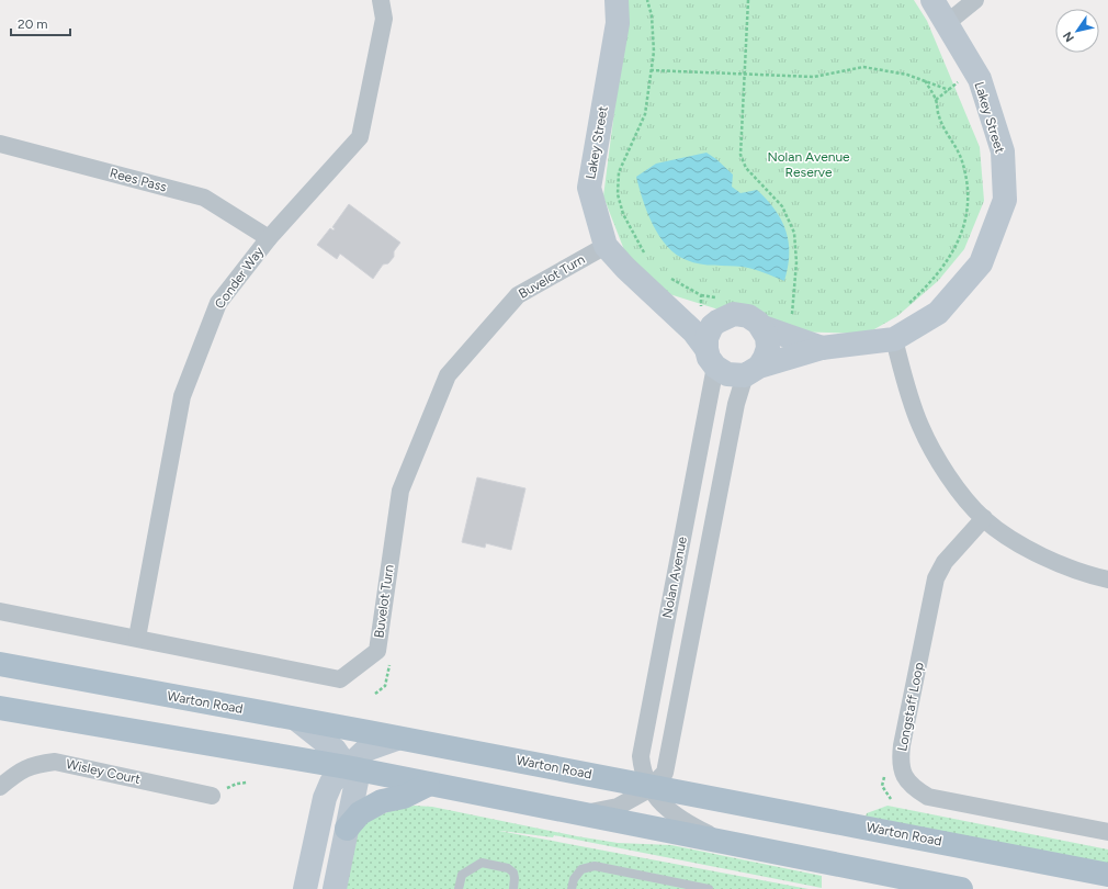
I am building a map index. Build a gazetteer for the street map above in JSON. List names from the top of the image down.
{
  "streets": {
    "main road": ["Warton Road"],
    "street": [
      "Lakey Street",
      "Rees Pass",
      "Buvelot Turn",
      "Conder Way",
      "Nolan Avenue",
      "Longstaff Loop",
      "Wisley Court"
    ]
  },
  "crossings": [
    ["Lakey Street", "Buvelot Turn"],
    ["Lakey Street", "Nolan Avenue"],
    ["Rees Pass", "Conder Way"],
    ["Buvelot Turn", "Conder Way"],
    ["Nolan Avenue", "Warton Road"]
  ],
  "parks": ["Nolan Avenue Reserve"],
  "scale_bar": "20 m",
  "north": "bottom left"
}
